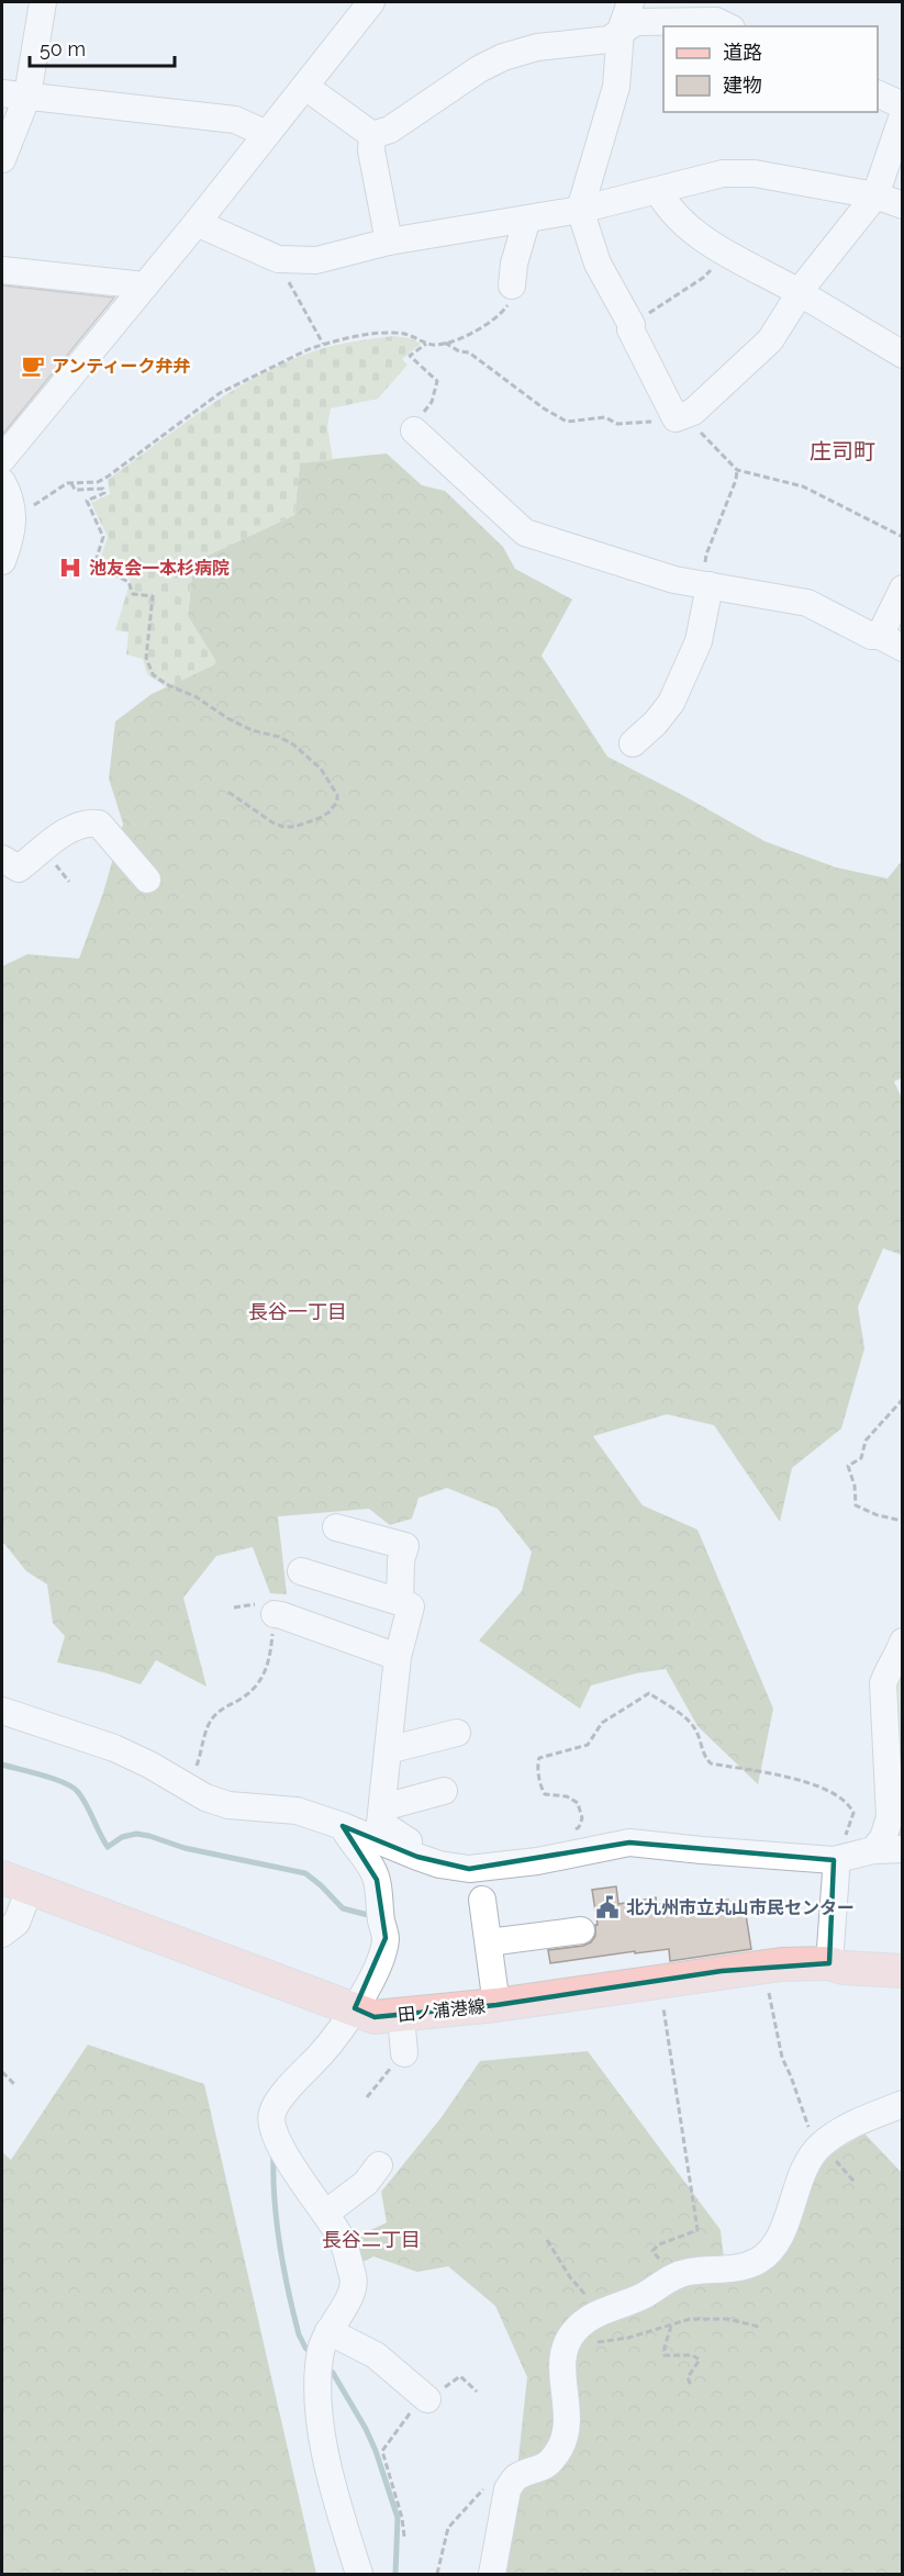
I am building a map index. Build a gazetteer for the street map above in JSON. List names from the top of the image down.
{
  "streets": {
    "main road": ["田ノ浦港線"]
  },
  "districts": ["庄司町", "長谷一丁目", "長谷二丁目"],
  "places": {
    "cafe": ["アンティーク弁弁"],
    "hospital": ["池友会一本杉病院"],
    "public building": ["北九州市立丸山市民センター"]
  },
  "legend": ["道路", "建物"],
  "scale_bar": "50 m"
}
